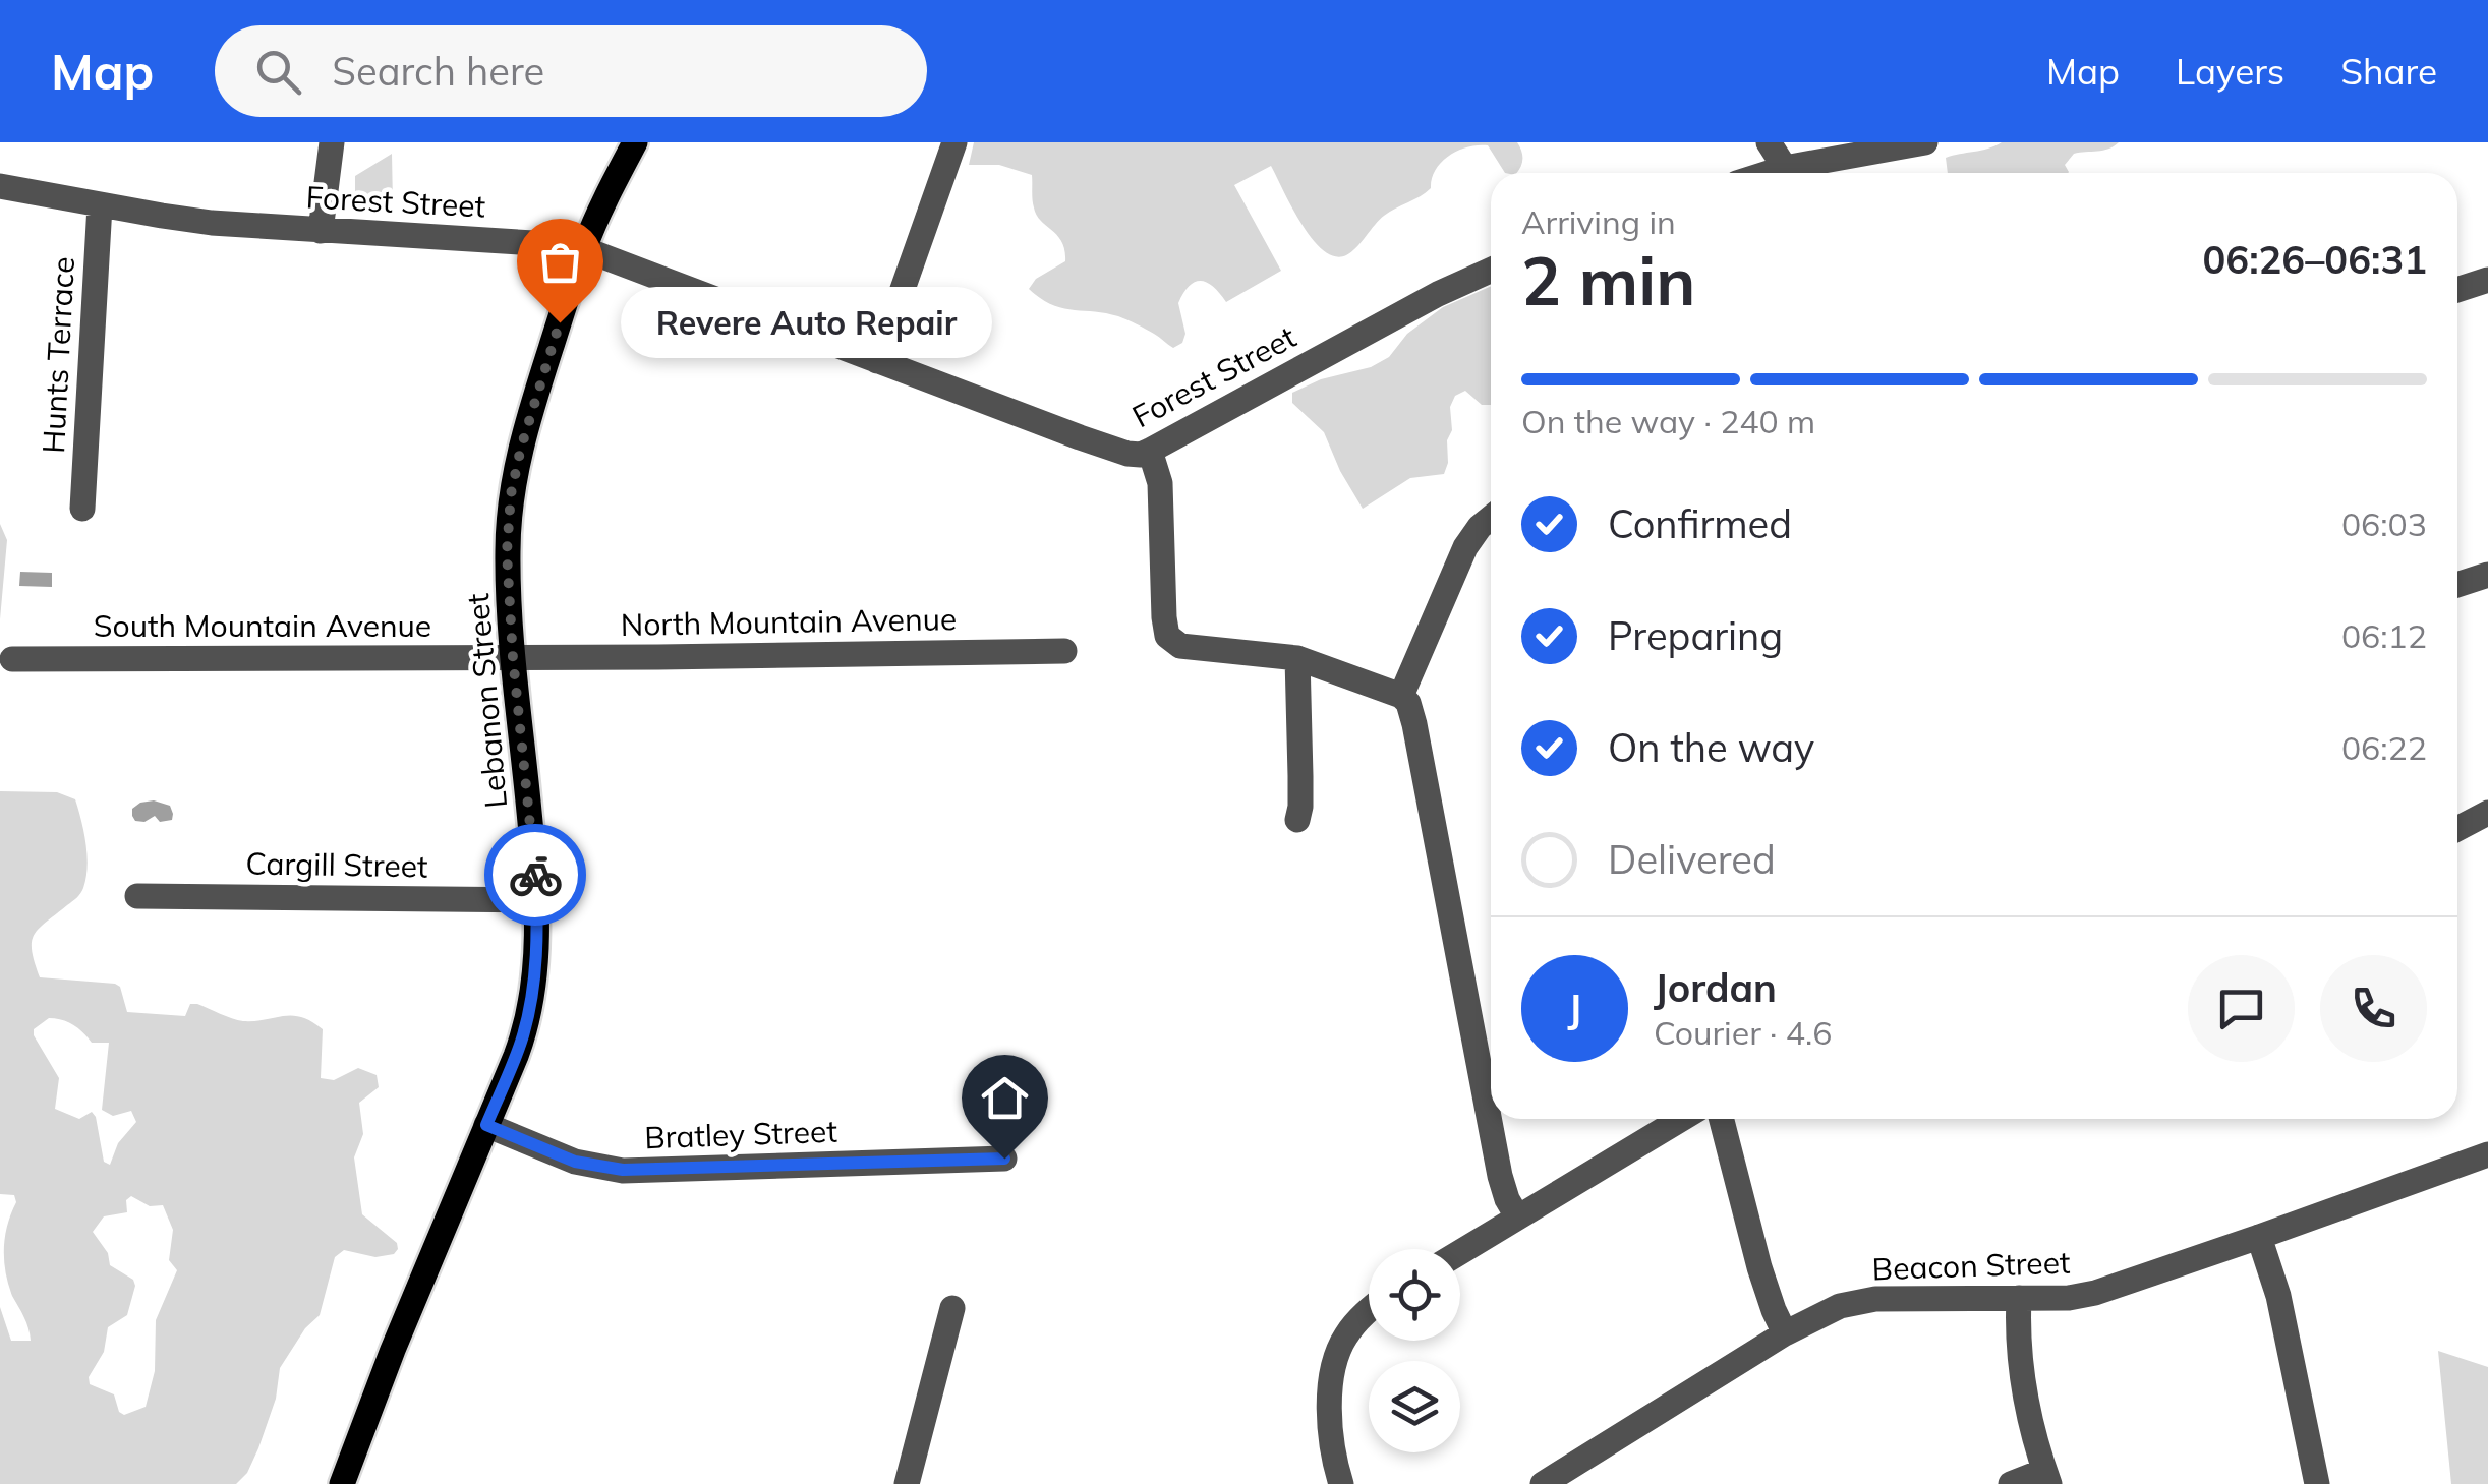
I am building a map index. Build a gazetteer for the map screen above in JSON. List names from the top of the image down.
{
  "streets": {
    "main road": ["Lebanon Street"],
    "street": [
      "Forest Street",
      "Hunts Terrace",
      "North Mountain Avenue",
      "South Mountain Avenue",
      "Cargill Street",
      "Bratley Street",
      "Beacon Street"
    ]
  },
  "crossings": [
    ["Forest Street", "Hunts Terrace"],
    ["Forest Street", "Lebanon Street"],
    ["North Mountain Avenue", "South Mountain Avenue"],
    ["North Mountain Avenue", "Lebanon Street"],
    ["South Mountain Avenue", "Lebanon Street"],
    ["Lebanon Street", "Cargill Street"],
    ["Lebanon Street", "Bratley Street"]
  ],
  "places": ["Revere Auto Repair"],
  "page": {
    "header": "Map",
    "search": "Search here",
    "nav": ["Map", "Layers", "Share"],
    "heading": ["2 min", "Arriving in", "06:26–06:31"],
    "panel": ["Jordan", "Courier · 4.6"],
    "bubble": "Revere Auto Repair",
    "bar": "On the way · 240 m",
    "list": [
      ["Confirmed", "06:03"],
      ["Preparing", "06:12"],
      ["On the way", "06:22"],
      "Delivered"
    ],
    "round": "J"
  }
}
